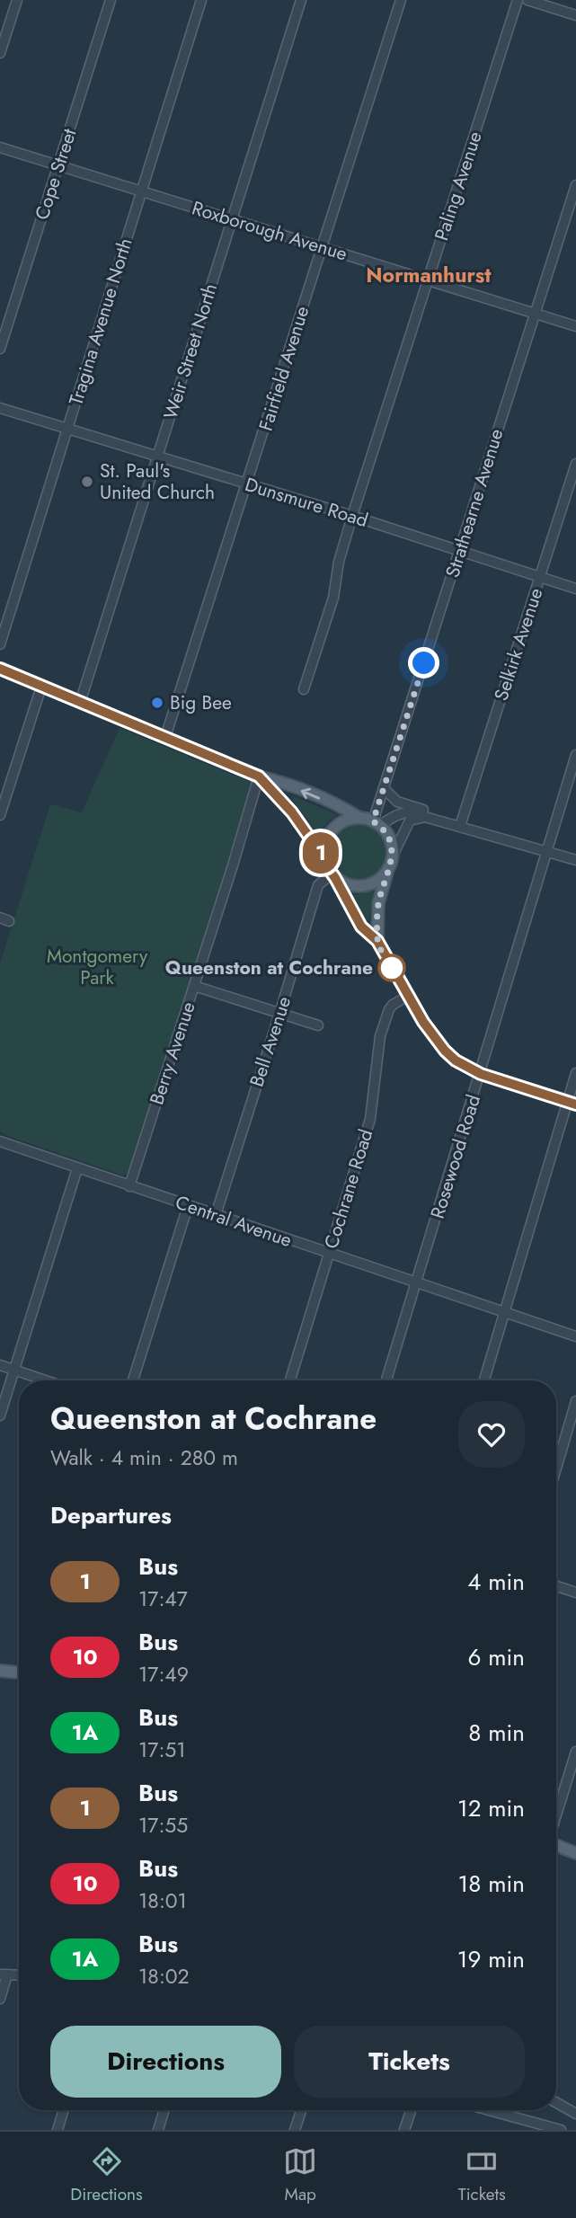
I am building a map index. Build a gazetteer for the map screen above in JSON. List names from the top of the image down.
{
  "streets": {
    "street": [
      "Cope Street",
      "Paling Avenue",
      "Roxborough Avenue",
      "Tragina Avenue North",
      "Weir Street North",
      "Fairfield Avenue",
      "Dunsmure Road",
      "Strathearne Avenue",
      "Selkirk Avenue",
      "Bell Avenue",
      "Berry Avenue",
      "Rosewood Road",
      "Cochrane Road",
      "Central Avenue"
    ]
  },
  "crossings": [
    ["Cope Street", "Roxborough Avenue"],
    ["Paling Avenue", "Roxborough Avenue"],
    ["Paling Avenue", "Dunsmure Road"],
    ["Roxborough Avenue", "Tragina Avenue North"],
    ["Roxborough Avenue", "Weir Street North"],
    ["Roxborough Avenue", "Fairfield Avenue"],
    ["Roxborough Avenue", "Strathearne Avenue"],
    ["Tragina Avenue North", "Dunsmure Road"],
    ["Weir Street North", "Dunsmure Road"],
    ["Fairfield Avenue", "Dunsmure Road"],
    ["Dunsmure Road", "Strathearne Avenue"],
    ["Dunsmure Road", "Selkirk Avenue"],
    ["Strathearne Avenue", "Bell Avenue"],
    ["Bell Avenue", "Central Avenue"],
    ["Berry Avenue", "Central Avenue"],
    ["Rosewood Road", "Central Avenue"],
    ["Cochrane Road", "Central Avenue"]
  ],
  "districts": ["Normanhurst"],
  "parks": ["Montgomery Park"],
  "places": ["St. Paul's United Church", "Big Bee", "Queenston at Cochrane"],
  "lines": ["bus line 1"],
  "page": {
    "on_map": "1",
    "heading": [
      ["Queenston at Cochrane", "Walk · 4 min · 280 m"],
      "Departures"
    ],
    "list": [
      {
        "mark": "1",
        "name": "Bus",
        "note": "17:47",
        "value": "4 min"
      },
      {
        "mark": "10",
        "name": "Bus",
        "note": "17:49",
        "value": "6 min"
      },
      {
        "mark": "1A",
        "name": "Bus",
        "note": "17:51",
        "value": "8 min"
      },
      {
        "mark": "1",
        "name": "Bus",
        "note": "17:55",
        "value": "12 min"
      },
      {
        "mark": "10",
        "name": "Bus",
        "note": "18:01",
        "value": "18 min"
      },
      {
        "mark": "1A",
        "name": "Bus",
        "note": "18:02",
        "value": "19 min"
      }
    ],
    "buttons": ["Directions", "Tickets"],
    "tabs": ["Directions", "Map", "Tickets"]
  }
}
